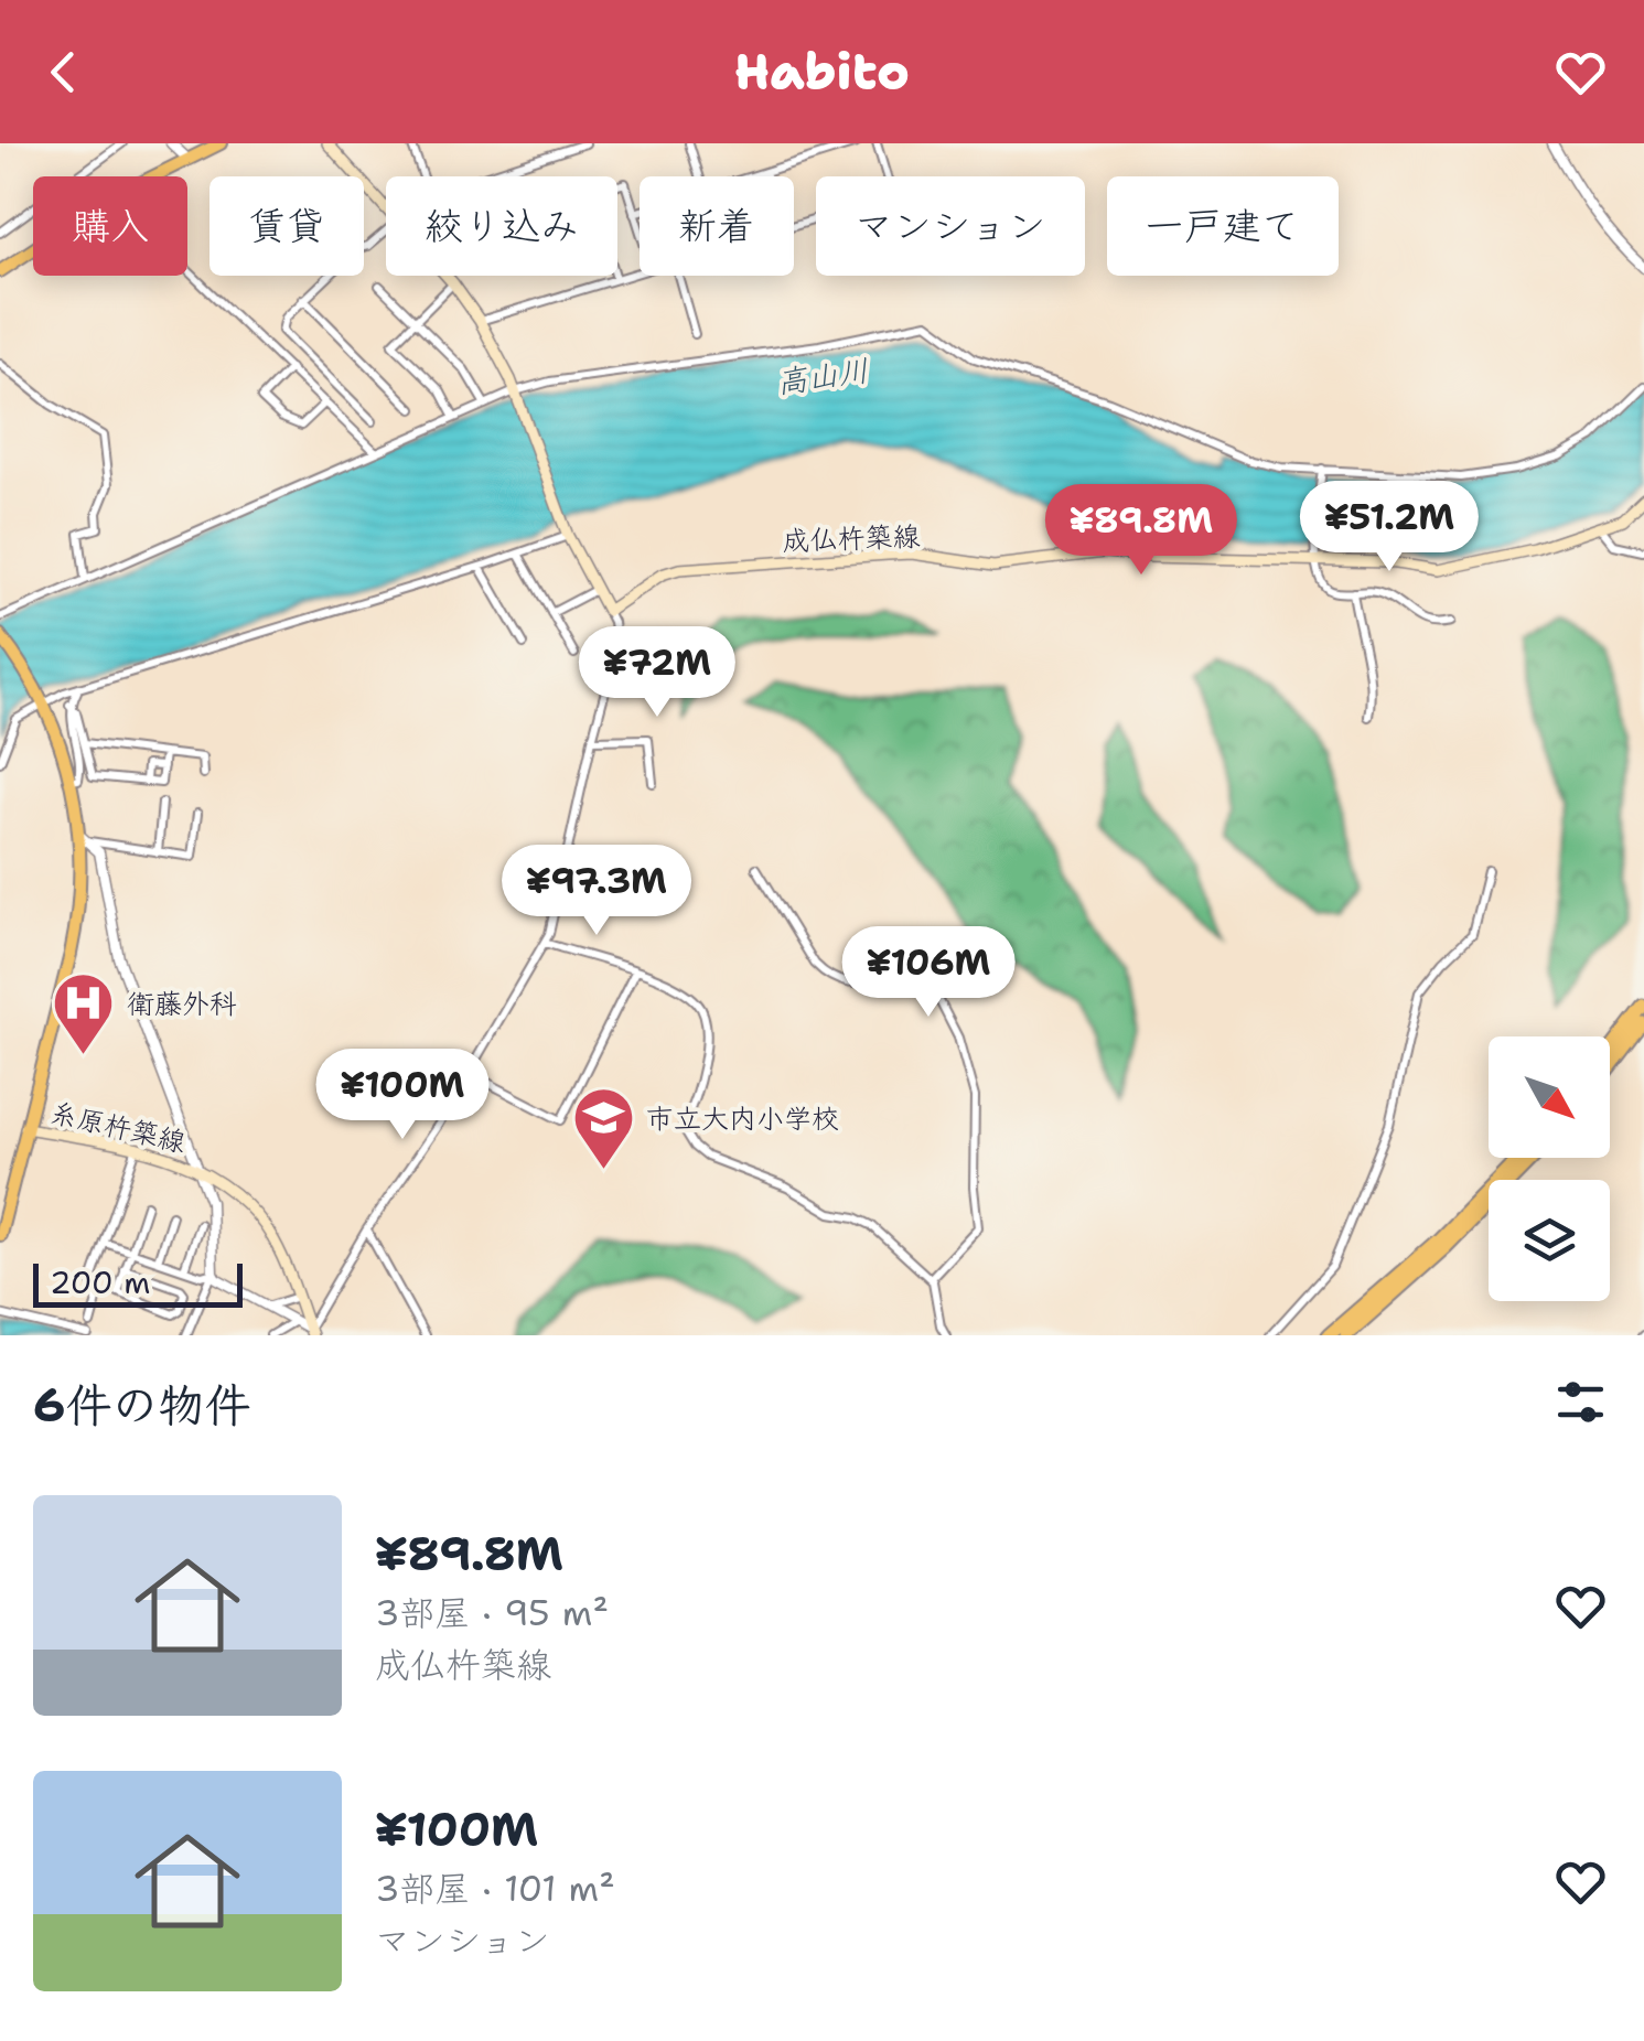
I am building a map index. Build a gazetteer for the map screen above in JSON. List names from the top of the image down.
{
  "streets": {
    "main road": ["成仏杵築線", "糸原杵築線"]
  },
  "water": ["高山川"],
  "places": {
    "hospital": ["衛藤外科"],
    "school or university": ["市立大内小学校"]
  },
  "scale_bar": "200 m",
  "north": "bottom right",
  "page": {
    "header": "Habito",
    "chip": [
      "購入",
      "賃貸",
      "絞り込み",
      "新着",
      "マンション",
      "一戸建て"
    ],
    "price": [
      "¥51.2M",
      "¥89.8M",
      "¥72M",
      "¥97.3M",
      "¥106M",
      "¥100M"
    ],
    "scale": "200 m",
    "heading": "6件の物件",
    "list": [
      {
        "name": "¥89.8M",
        "note": "3部屋 · 95 m² · 成仏杵築線"
      },
      {
        "name": "¥100M",
        "note": "3部屋 · 101 m² · マンション"
      }
    ]
  }
}
